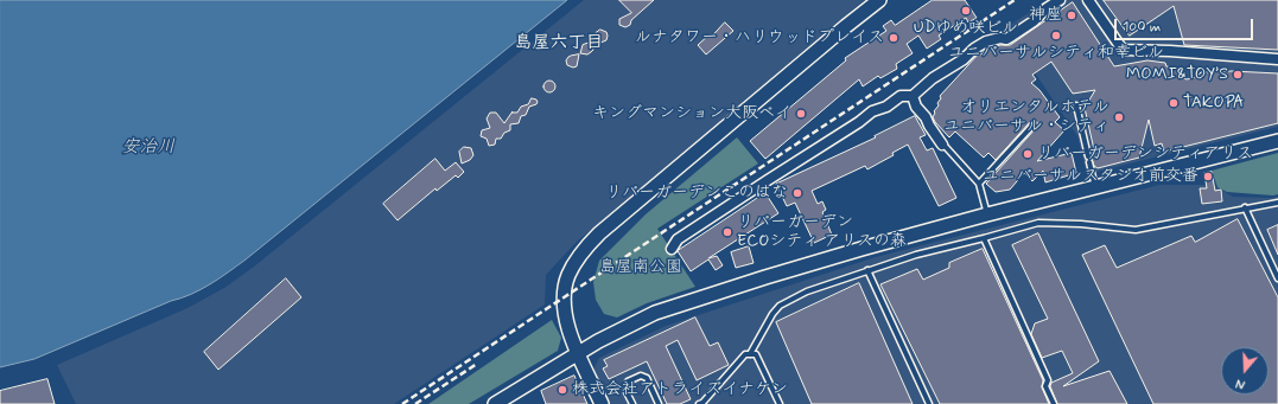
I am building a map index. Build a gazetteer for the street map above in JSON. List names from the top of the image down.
{
  "districts": ["島屋六丁目"],
  "water": ["安治川"],
  "parks": ["島屋南公園"],
  "places": [
    "UDゆめ咲ビル",
    "神座",
    "ユニバーサルシティ和幸ビル",
    "ルナタワー・ハリウッドプレイス",
    "MOMI&TOY’S",
    "TAKOPA",
    "キングマンション大阪ベイ",
    "オリエンタルホテル ユニバーサル・シティ",
    "リバーガーデンシティアリス",
    "ユニバーサルスタジオ前交番",
    "リバーガーデンこのはな",
    "リバーガーデン ECOシティ アリスの森",
    "株式会社アトライズイナケン"
  ],
  "scale_bar": "100 m",
  "north": "bottom"
}
